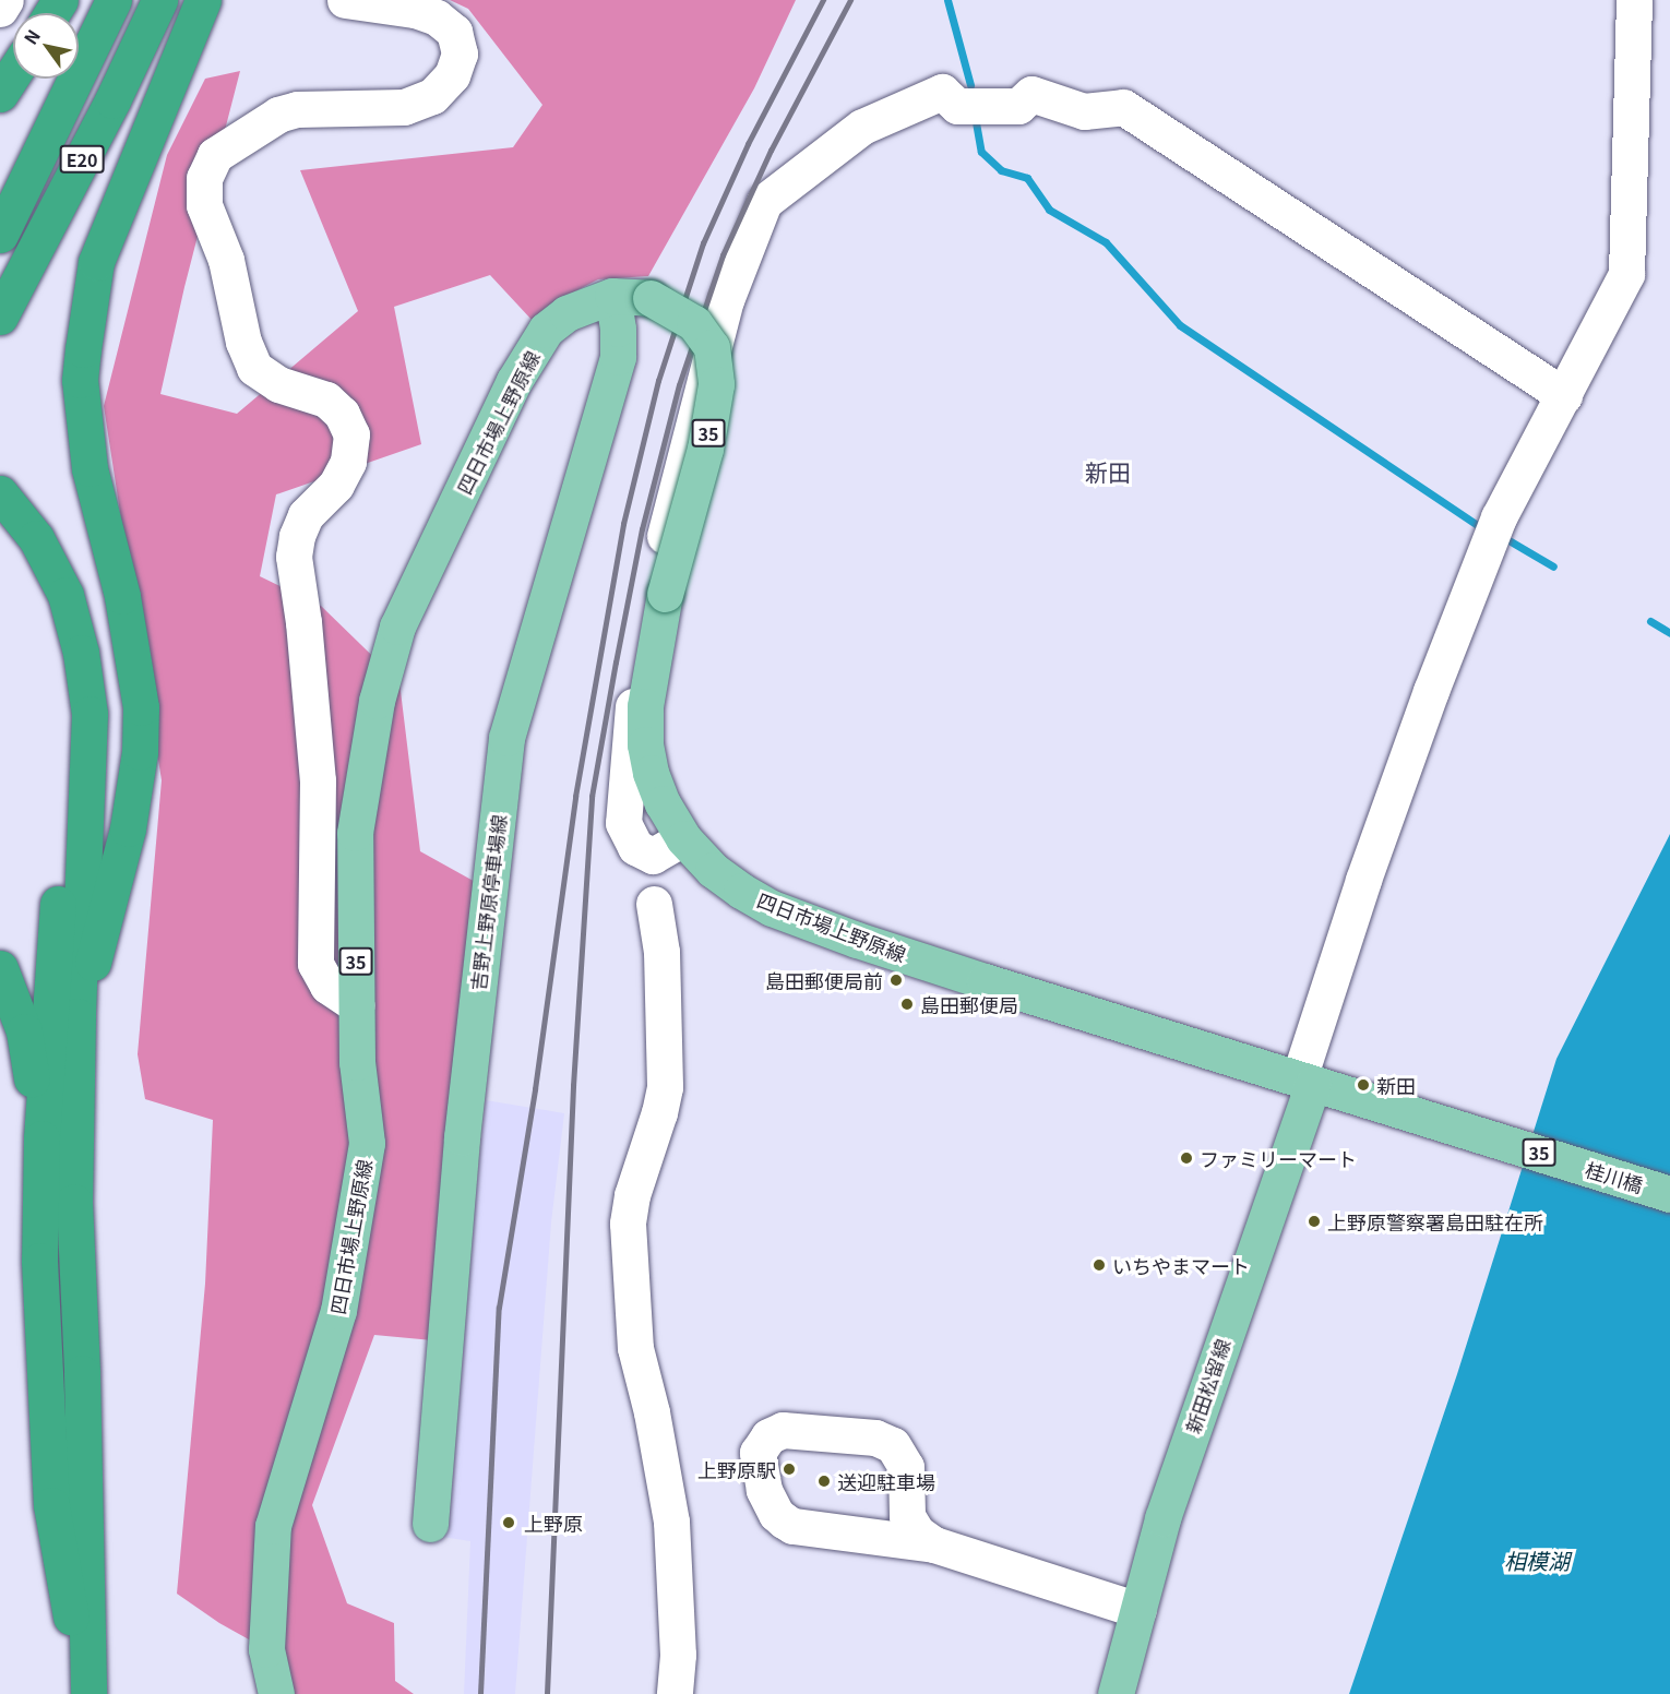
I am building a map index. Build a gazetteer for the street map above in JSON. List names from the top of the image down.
{
  "streets": {
    "highway": ["E20"],
    "main road": [
      "四日市場上野原線",
      "35",
      "吉野上野原停車場線",
      "桂川橋",
      "新田松留線"
    ]
  },
  "crossings": [
    ["四日市場上野原線", "吉野上野原停車場線"],
    ["四日市場上野原線", "桂川橋"],
    ["四日市場上野原線", "新田松留線"]
  ],
  "districts": ["新田"],
  "water": ["相模湖"],
  "places": [
    "島田郵便局前",
    "島田郵便局",
    "新田",
    "ファミリーマート",
    "上野原警察署島田駐在所",
    "いちやまマート",
    "上野原駅",
    "送迎駐車場",
    "上野原"
  ],
  "north": "top left"
}
